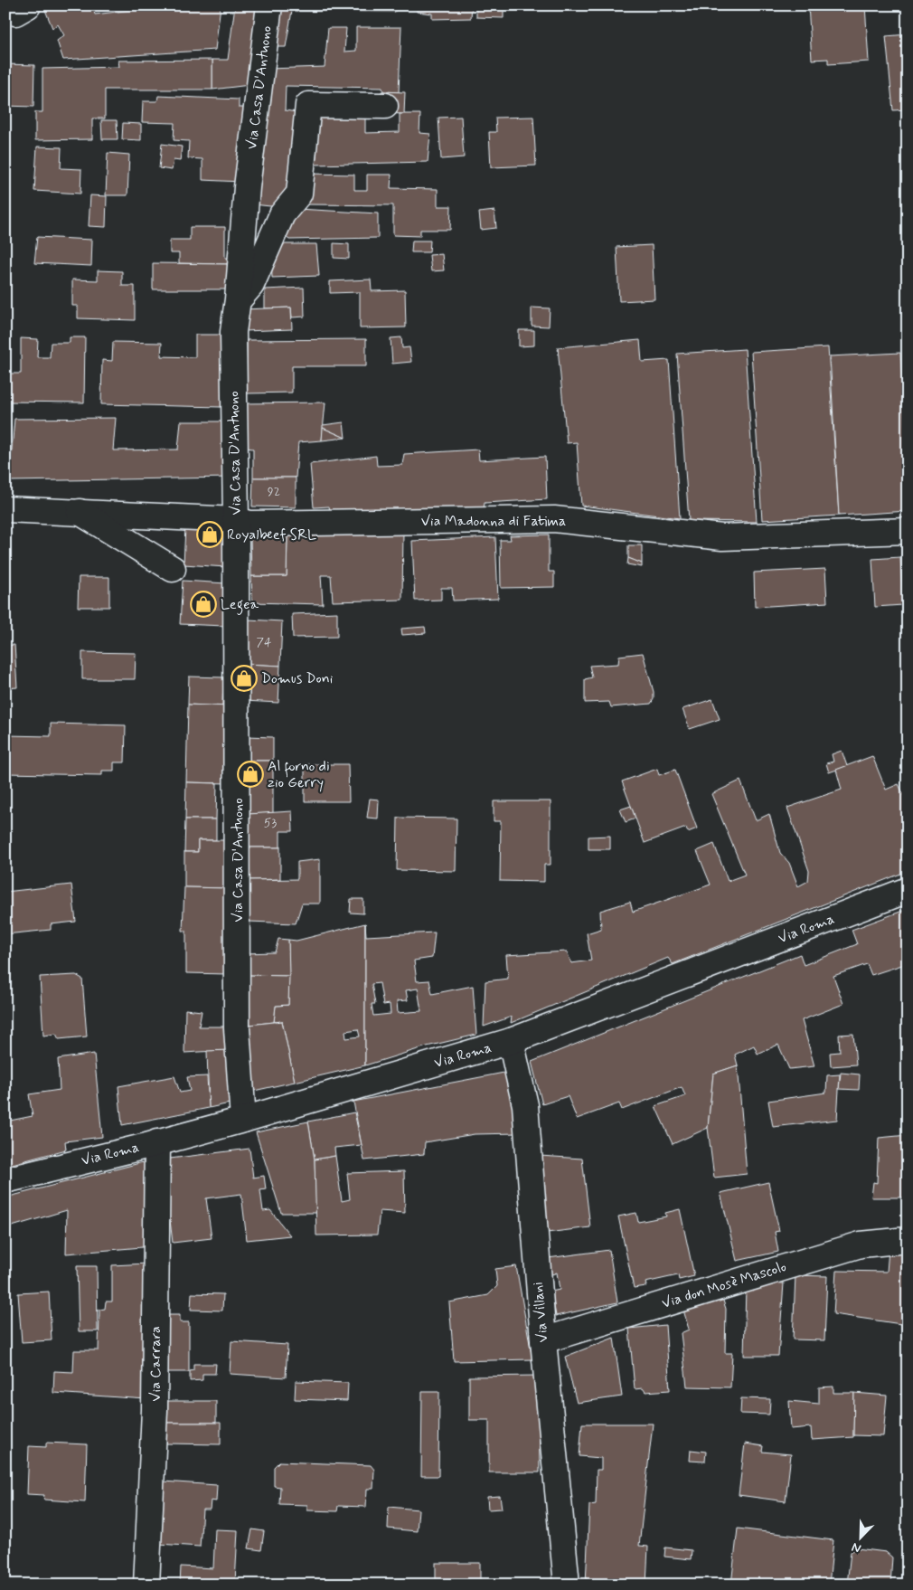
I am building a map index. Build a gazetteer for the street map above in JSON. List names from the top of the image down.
{
  "streets": {
    "street": [
      "Via Casa D'Antuono",
      "Via Madonna di Fatima",
      "Via Roma",
      "Via don Mosè Mascolo",
      "Via Villani",
      "Via Carrara"
    ]
  },
  "crossings": [
    ["Via Casa D'Antuono", "Via Madonna di Fatima"],
    ["Via Casa D'Antuono", "Via Roma"],
    ["Via Roma", "Via Villani"],
    ["Via Roma", "Via Carrara"],
    ["Via don Mosè Mascolo", "Via Villani"]
  ],
  "places": {
    "shop": [
      "Royalbeef SRL",
      "Legea",
      "Domus Doni",
      "Al forno di zio Gerry"
    ]
  },
  "house_numbers": ["92", "74", "53"],
  "north": "bottom left"
}
